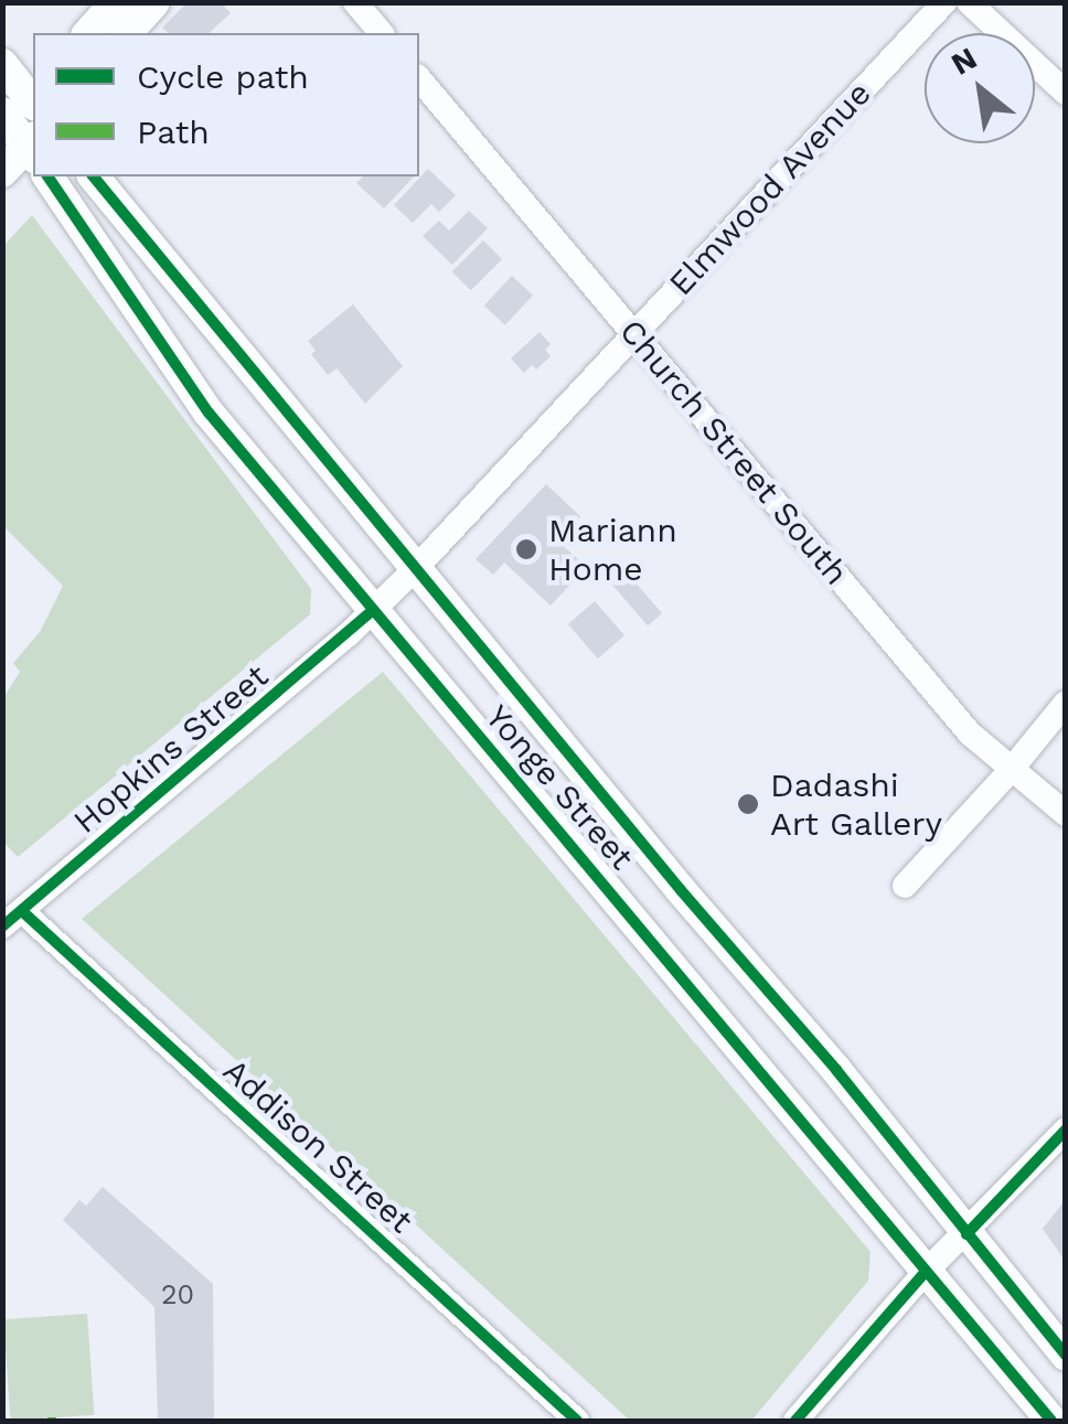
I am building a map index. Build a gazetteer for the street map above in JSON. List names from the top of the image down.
{
  "streets": {
    "main road": ["Yonge Street"],
    "street": [
      "Elmwood Avenue",
      "Church Street South",
      "Hopkins Street",
      "Addison Street"
    ]
  },
  "crossings": [
    ["Elmwood Avenue", "Church Street South"],
    ["Elmwood Avenue", "Hopkins Street"],
    ["Elmwood Avenue", "Yonge Street"],
    ["Hopkins Street", "Yonge Street"],
    ["Hopkins Street", "Addison Street"]
  ],
  "places": ["Mariann Home", "Dadashi Art Gallery"],
  "house_numbers": ["20"],
  "legend": ["Cycle path", "Path"],
  "north": "top left"
}
